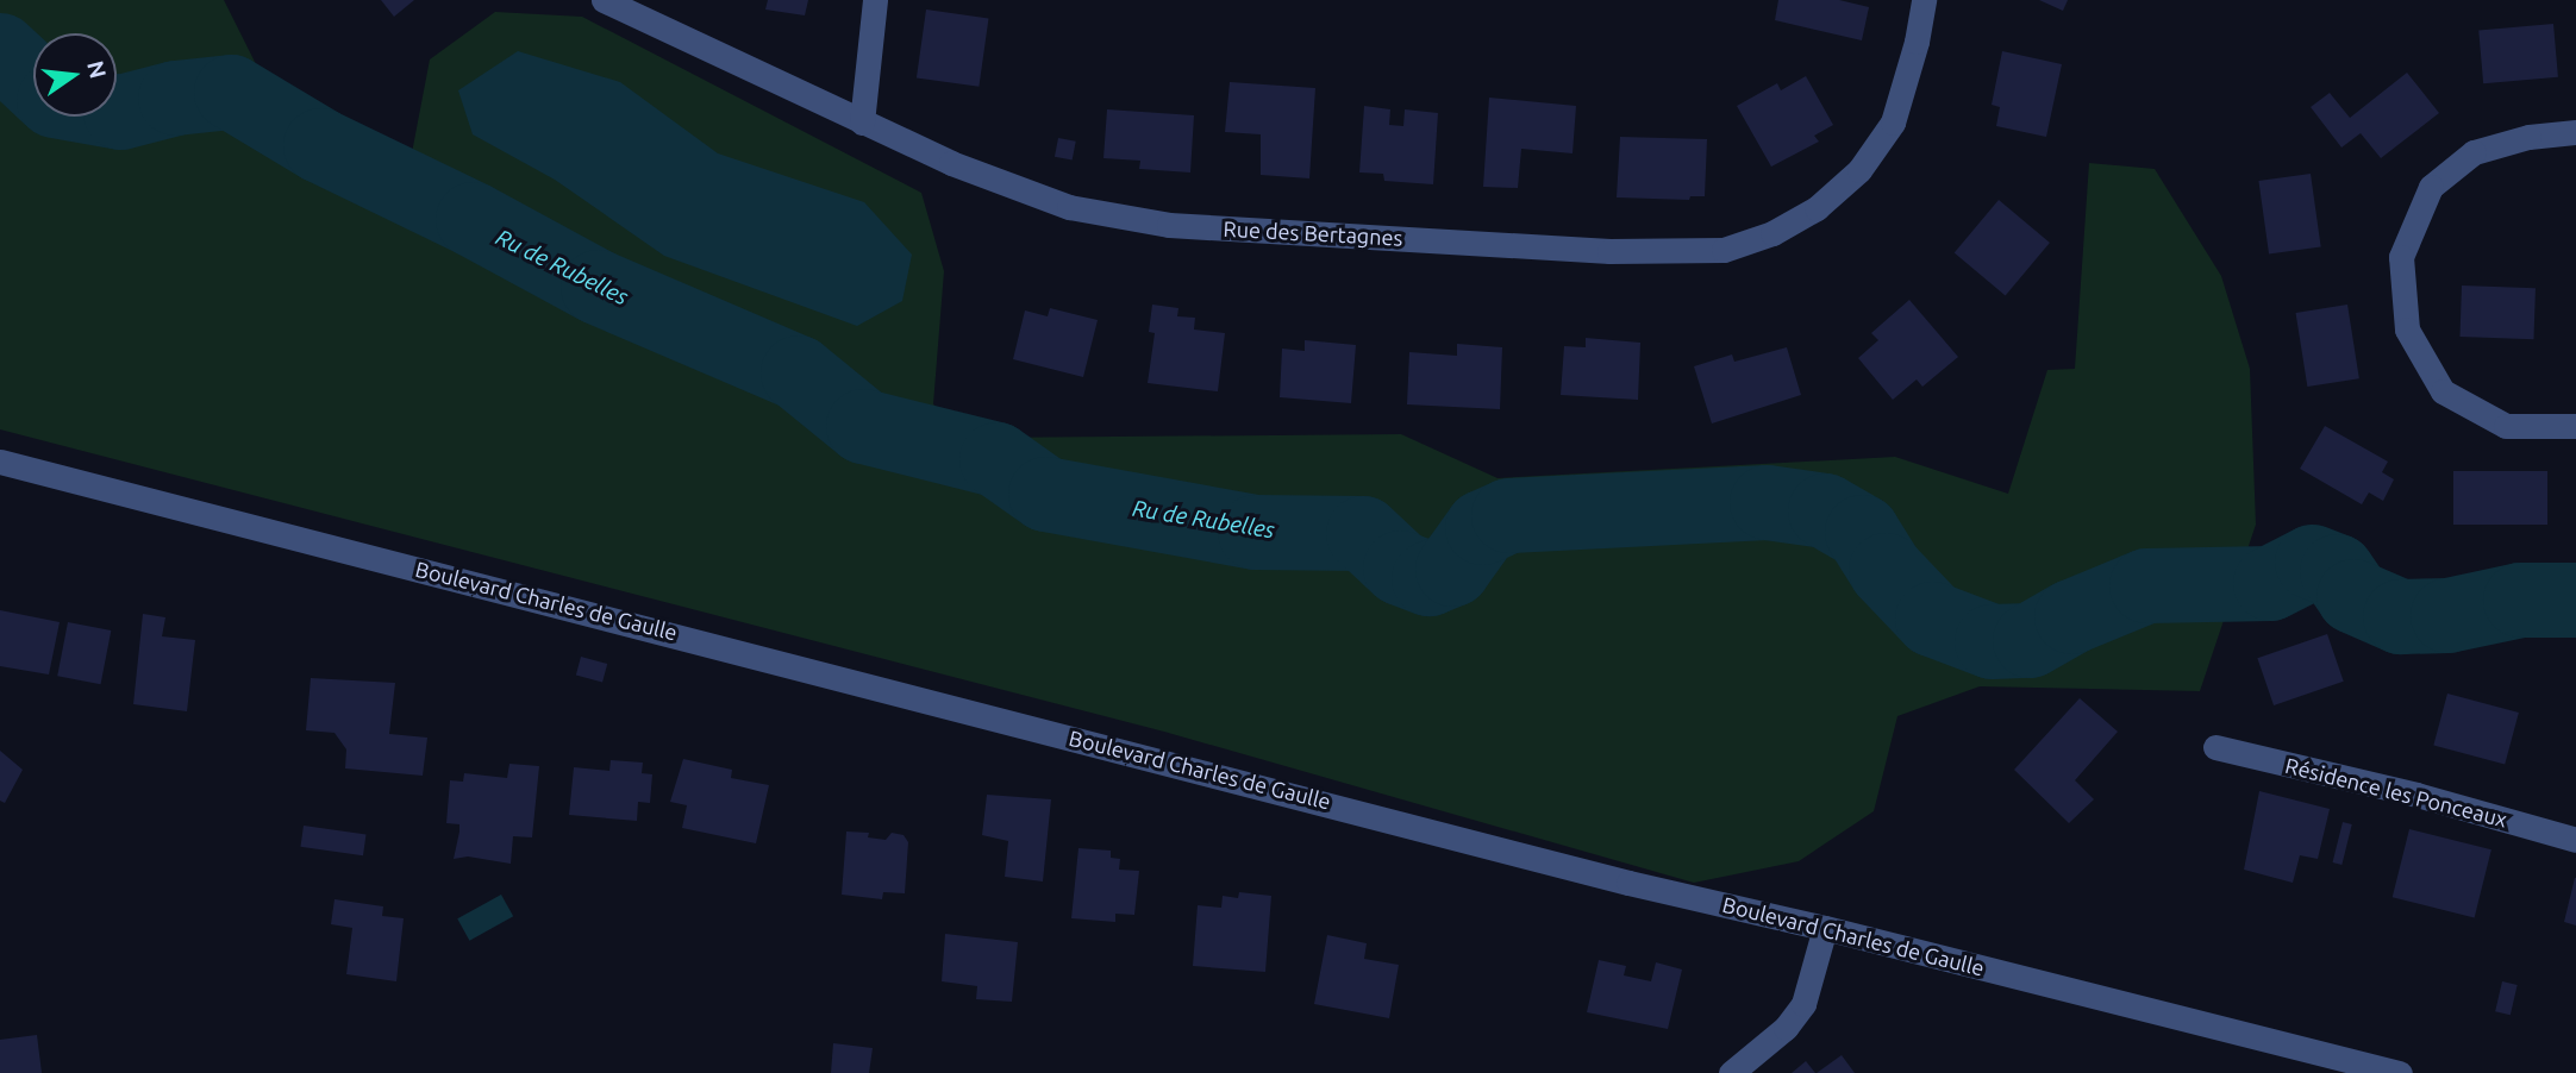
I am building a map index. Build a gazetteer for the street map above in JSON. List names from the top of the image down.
{
  "streets": {
    "street": ["Rue des Bertagnes", "Boulevard Charles de Gaulle", "Résidence les Ponceaux"]
  },
  "water": ["Ru de Rubelles"],
  "north": "right"
}
